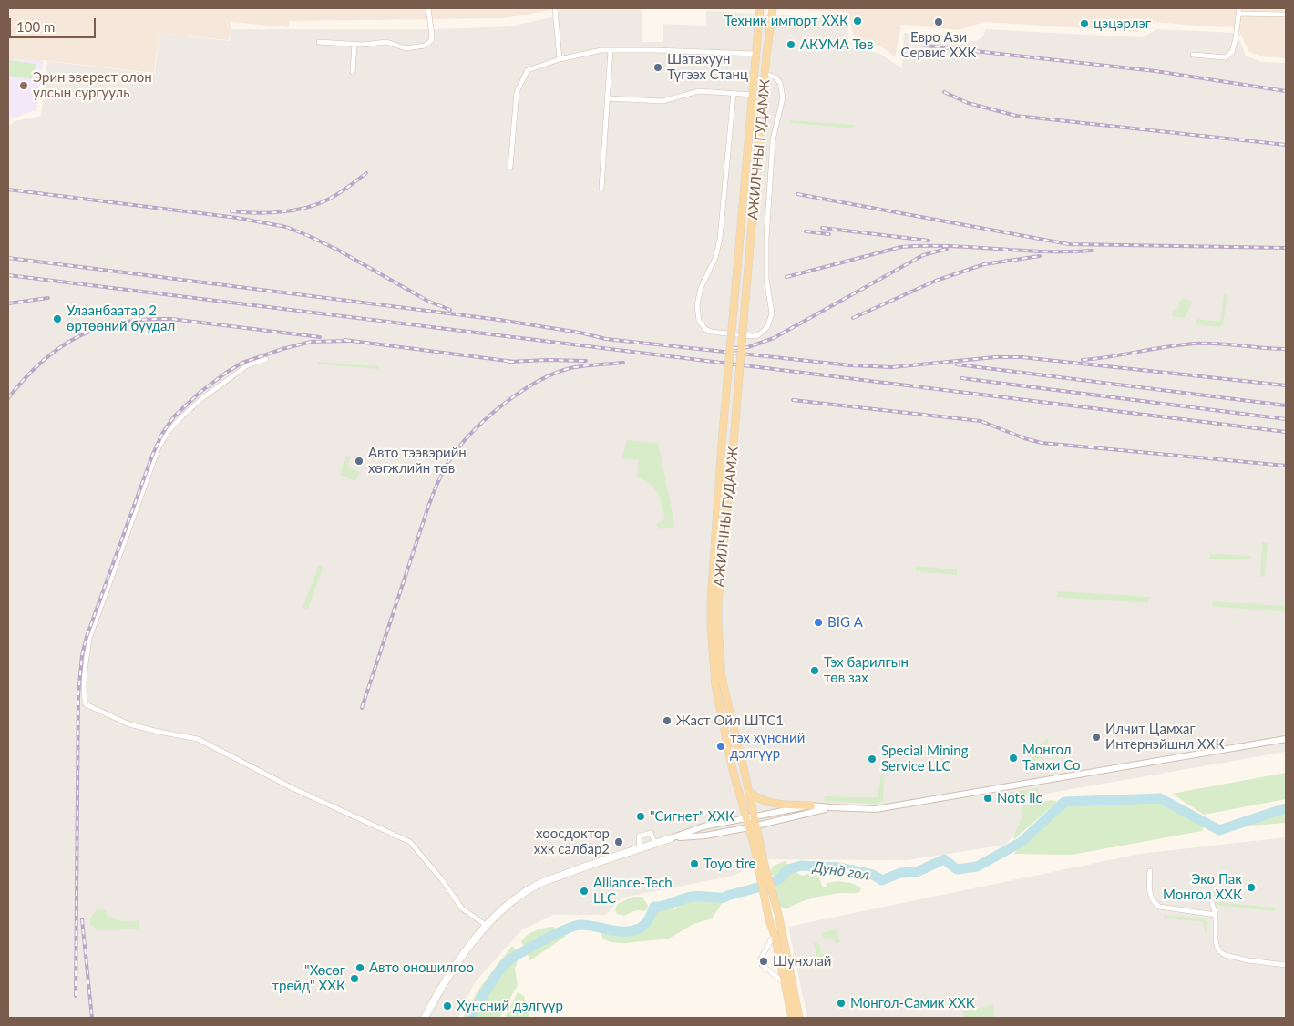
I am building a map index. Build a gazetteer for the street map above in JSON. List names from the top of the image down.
{
  "streets": {
    "main road": ["АЖИЛЧНЫ ГУДАМЖ"]
  },
  "water": ["Дунд гол"],
  "places": [
    "Техник импорт ХХК",
    "Евро Ази Сервис ХХК",
    "цэцэрлэг",
    "АКУМА Төв",
    "Шатахуун Түгээх Станц",
    "Эрин эверест олон улсын сургууль",
    "Улаанбаатар 2 өртөөний буудал",
    "Авто тээвэрийн хөгжлийн төв",
    "BIG A",
    "Тэх барилгын төв зах",
    "Жаст Ойл ШТС1",
    "Илчит Цамхаг Интернэйшнл ХХК",
    "тэх хүнсний дэлгүүр",
    "Монгол Тамхи Со",
    "Special Mining Service LLC",
    "Nots llc",
    "\"Сигнет\" ХХК",
    "хоосдоктор ххк салбар2",
    "Toyo tire",
    "Эко Пак Монгол ХХК",
    "Alliance-Tech LLC",
    "Шунхлай",
    "Авто оношилгоо",
    "\"Хөсөг трейд\" ХХК",
    "Монгол-Самик ХХК",
    "Хүнсний дэлгүүр"
  ],
  "scale_bar": "100 m"
}
